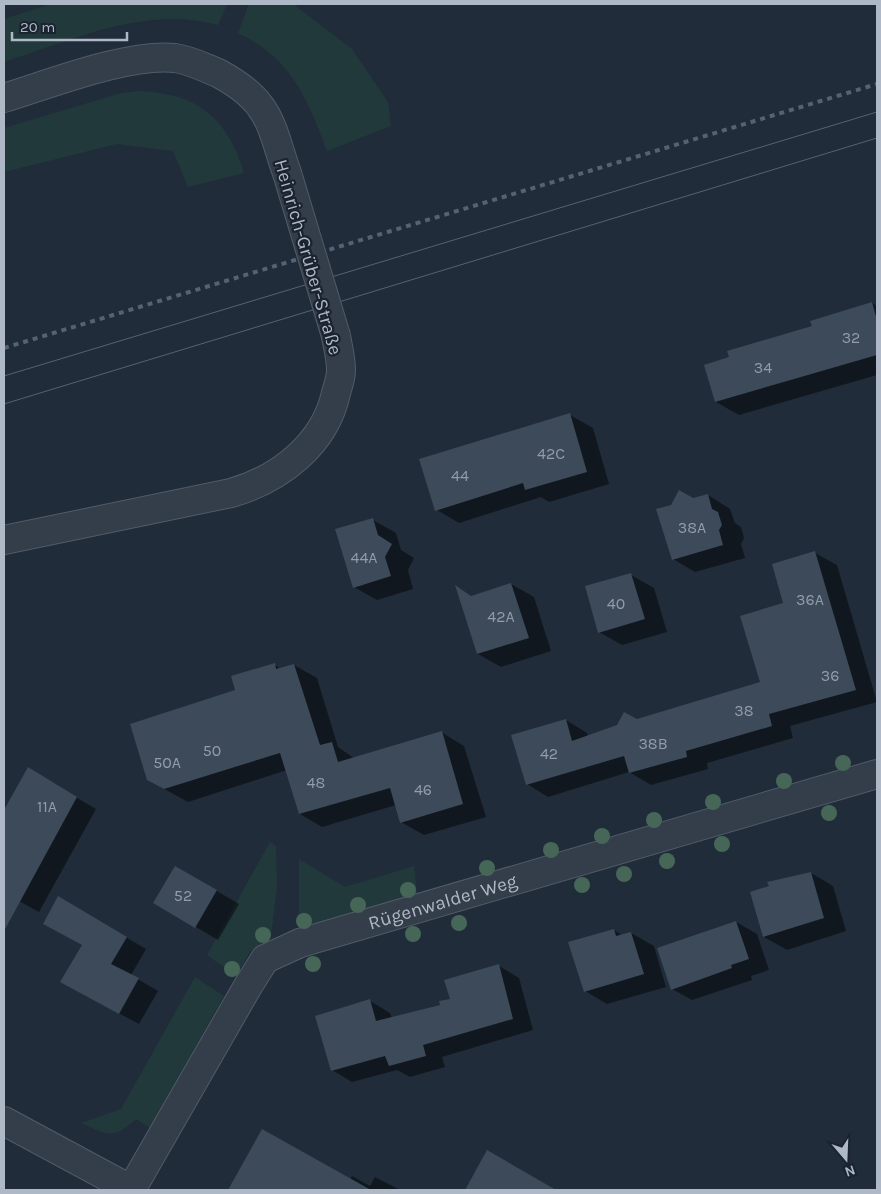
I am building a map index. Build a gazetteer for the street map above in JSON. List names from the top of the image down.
{
  "streets": {
    "street": ["Heinrich-Grüber-Straße", "Rügenwalder Weg"]
  },
  "house_numbers": [
    "32",
    "34",
    "42C",
    "44",
    "38A",
    "44A",
    "36A",
    "40",
    "42A",
    "36",
    "38",
    "38B",
    "50",
    "42",
    "50A",
    "48",
    "46",
    "11A",
    "52"
  ],
  "scale_bar": "20 m",
  "north": "bottom"
}
